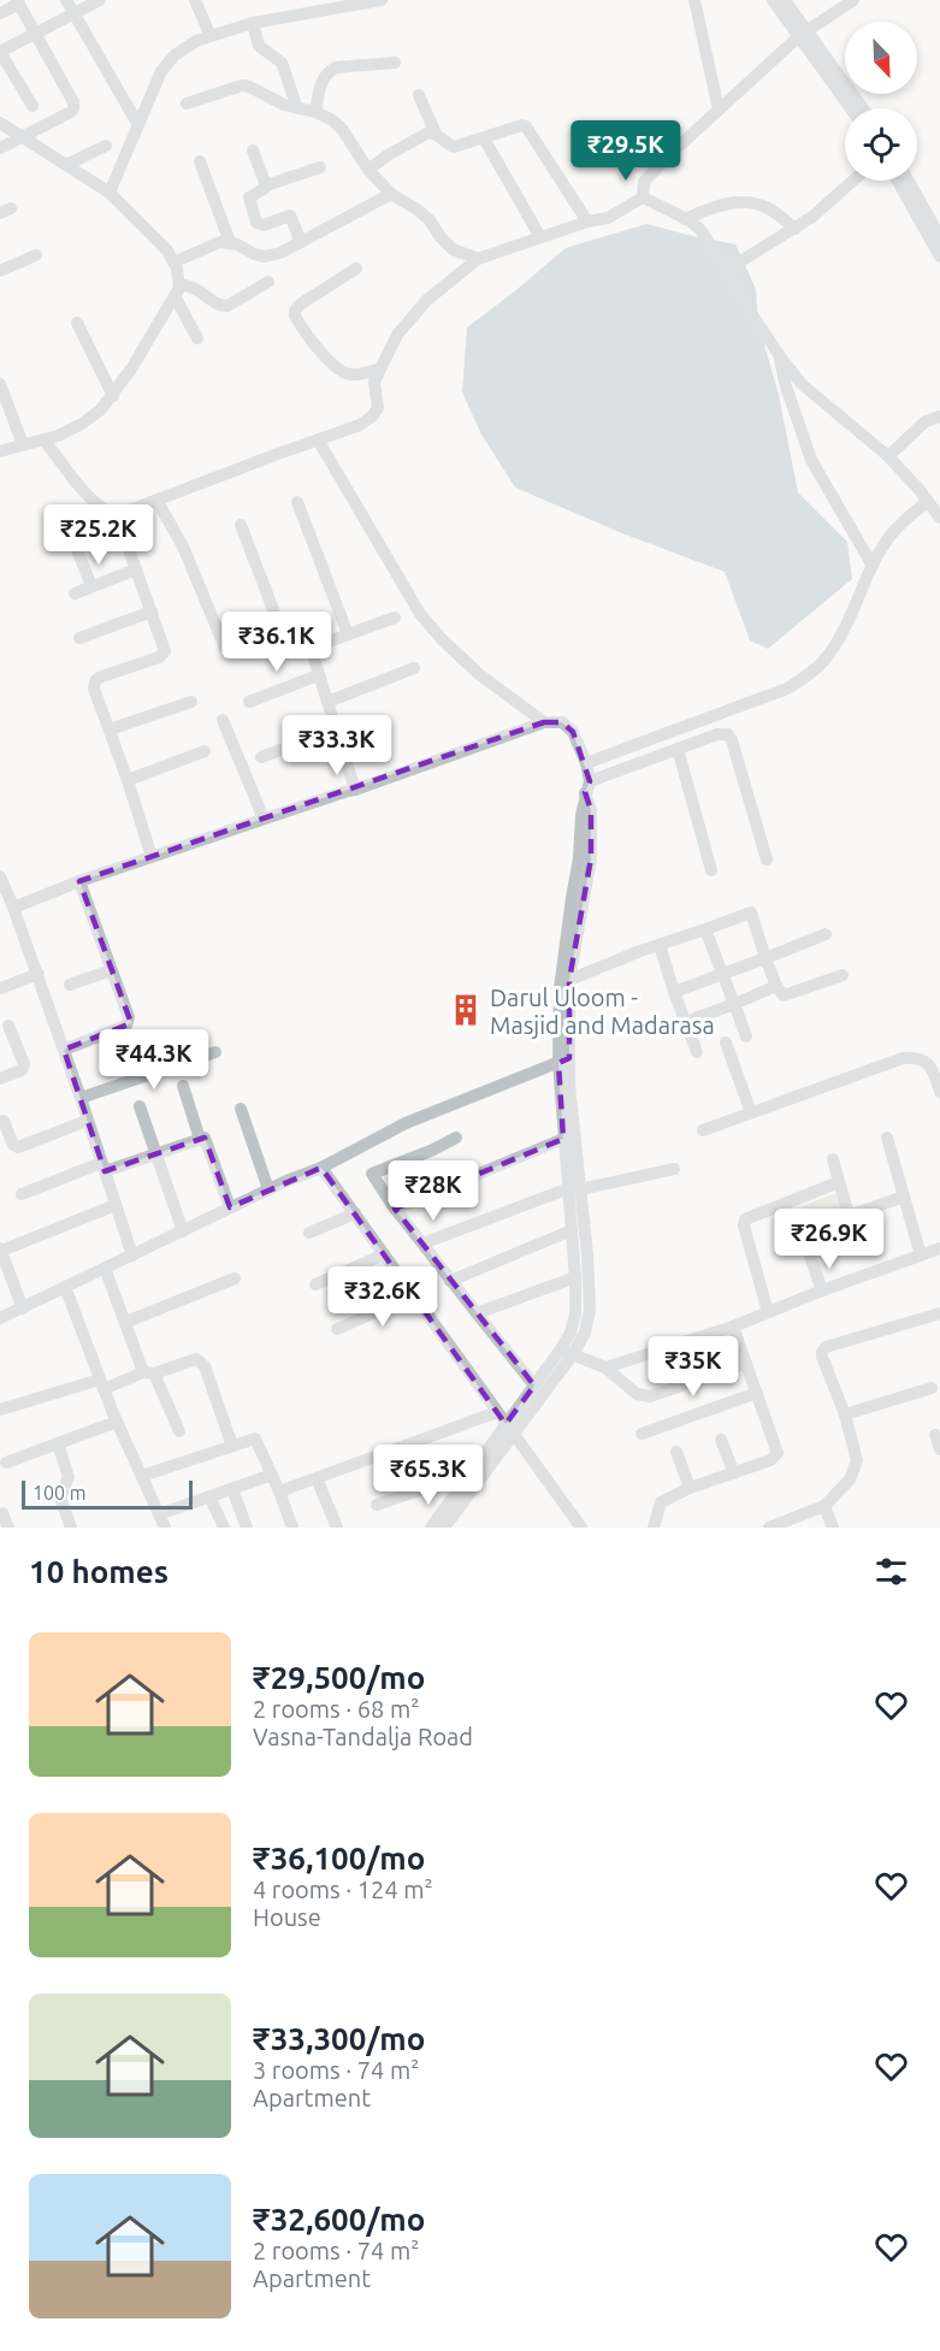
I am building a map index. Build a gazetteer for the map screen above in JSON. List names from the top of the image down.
{
  "places": {
    "building": ["Darul Uloom - Masjid and Madarasa"]
  },
  "scale_bar": "100 m",
  "north": "bottom right",
  "page": {
    "price": [
      "₹29.5K",
      "₹25.2K",
      "₹36.1K",
      "₹33.3K",
      "₹44.3K",
      "₹28K",
      "₹26.9K",
      "₹32.6K",
      "₹35K",
      "₹65.3K"
    ],
    "scale": "100 m",
    "heading": "10 homes",
    "list": [
      {
        "name": "₹29,500/mo",
        "note": "2 rooms · 68 m² · Vasna-Tandalja Road"
      },
      {
        "name": "₹36,100/mo",
        "note": "4 rooms · 124 m² · House"
      },
      {
        "name": "₹33,300/mo",
        "note": "3 rooms · 74 m² · Apartment"
      },
      {
        "name": "₹32,600/mo",
        "note": "2 rooms · 74 m² · Apartment"
      }
    ]
  }
}
